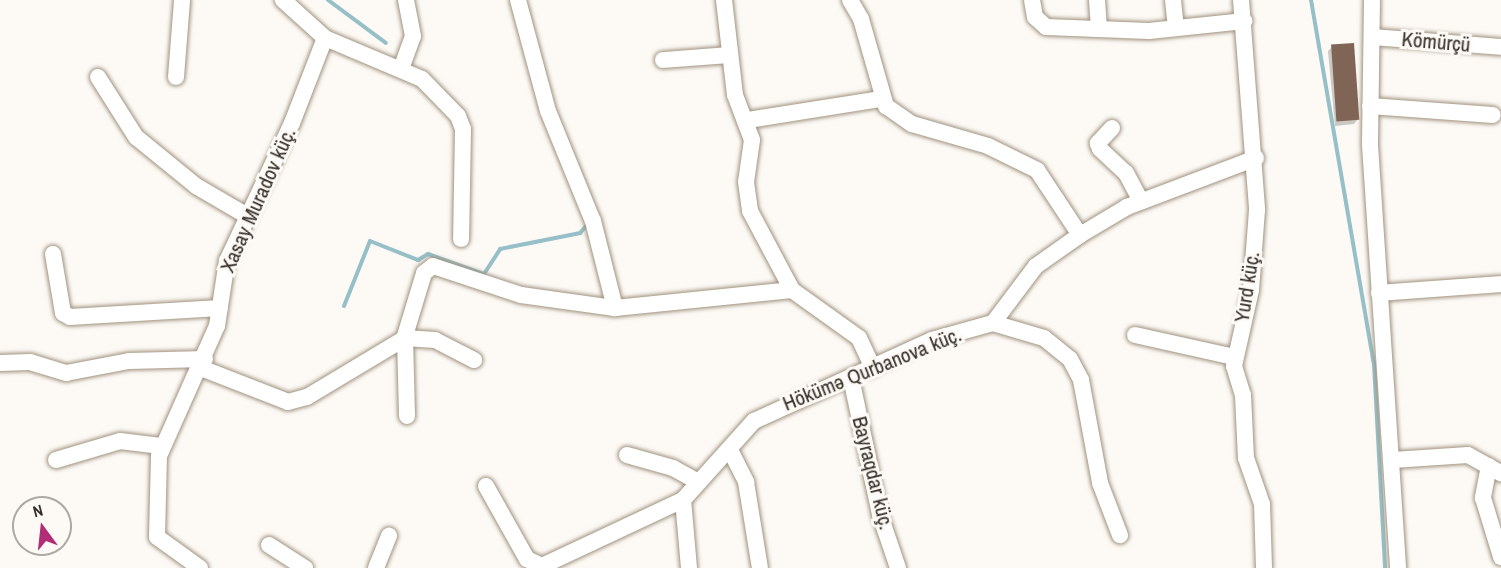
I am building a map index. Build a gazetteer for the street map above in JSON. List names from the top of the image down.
{
  "streets": {
    "street": [
      "Kömürçü",
      "Xasay Muradov küç.",
      "Yurd küç.",
      "Hökümə Qurbanova küç.",
      "Bayraqdar küç."
    ]
  },
  "crossings": [
    ["Hökümə Qurbanova küç.", "Bayraqdar küç."]
  ],
  "north": "top"
}
